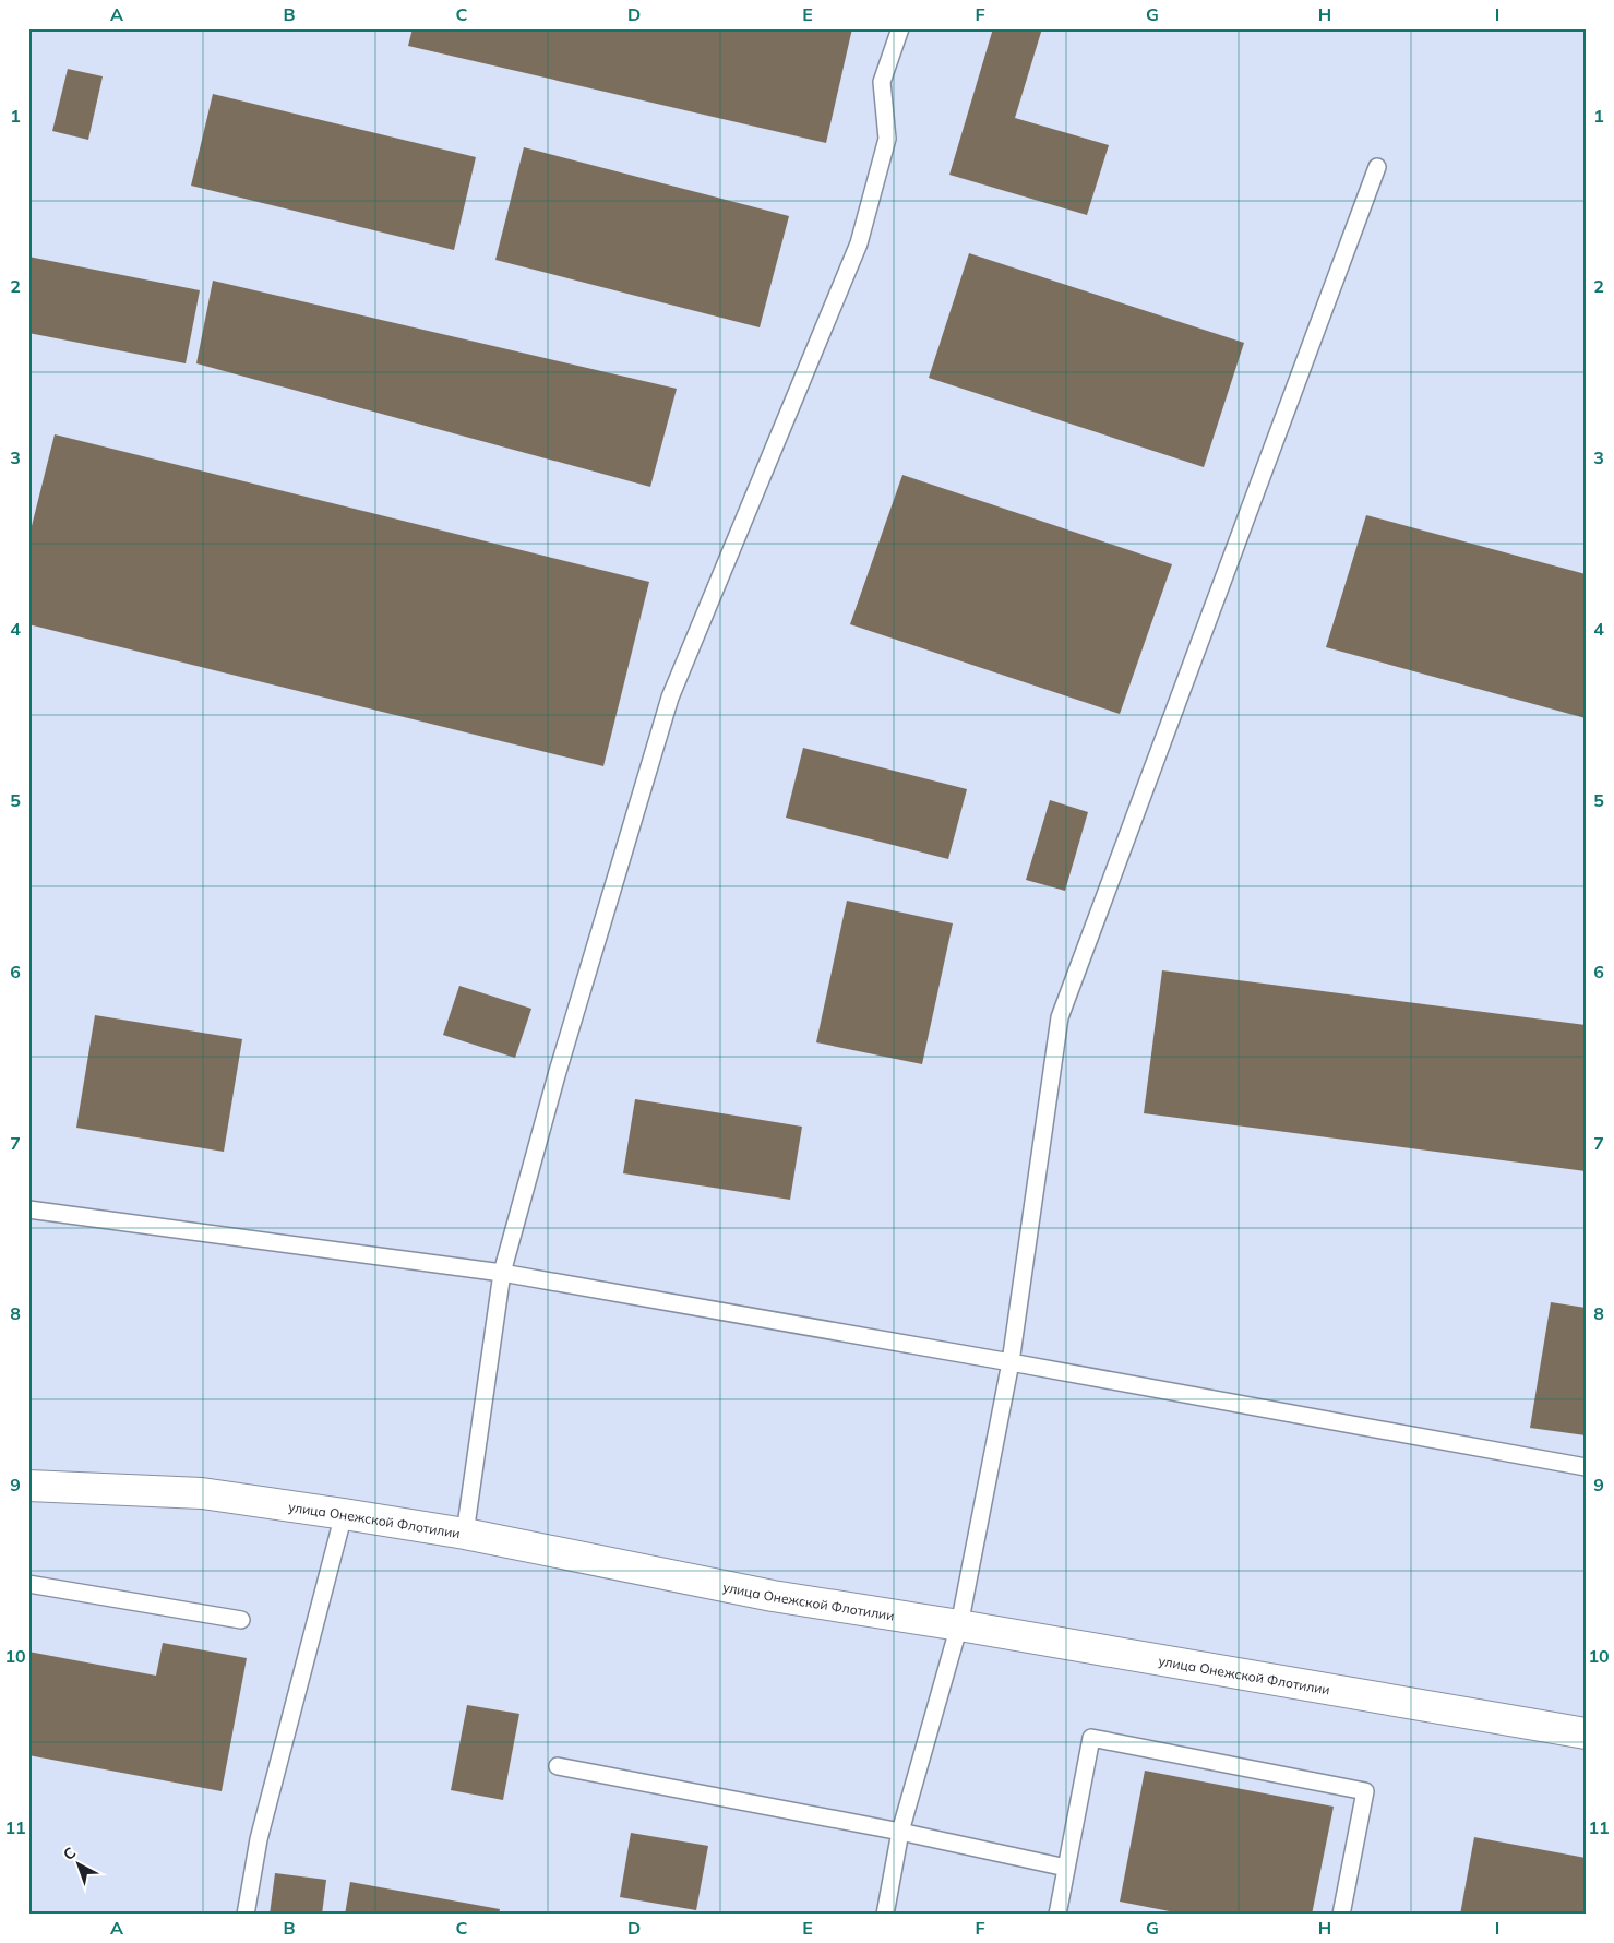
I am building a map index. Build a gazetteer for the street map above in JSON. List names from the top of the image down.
{
  "streets": {
    "main road": ["улица Онежской Флотилии"]
  },
  "north": "top left",
  "grid": {
    "columns": [
      "A",
      "B",
      "C",
      "D",
      "E",
      "F",
      "G",
      "H",
      "I"
    ],
    "rows": [
      "1",
      "2",
      "3",
      "4",
      "5",
      "6",
      "7",
      "8",
      "9",
      "10",
      "11"
    ]
  }
}
